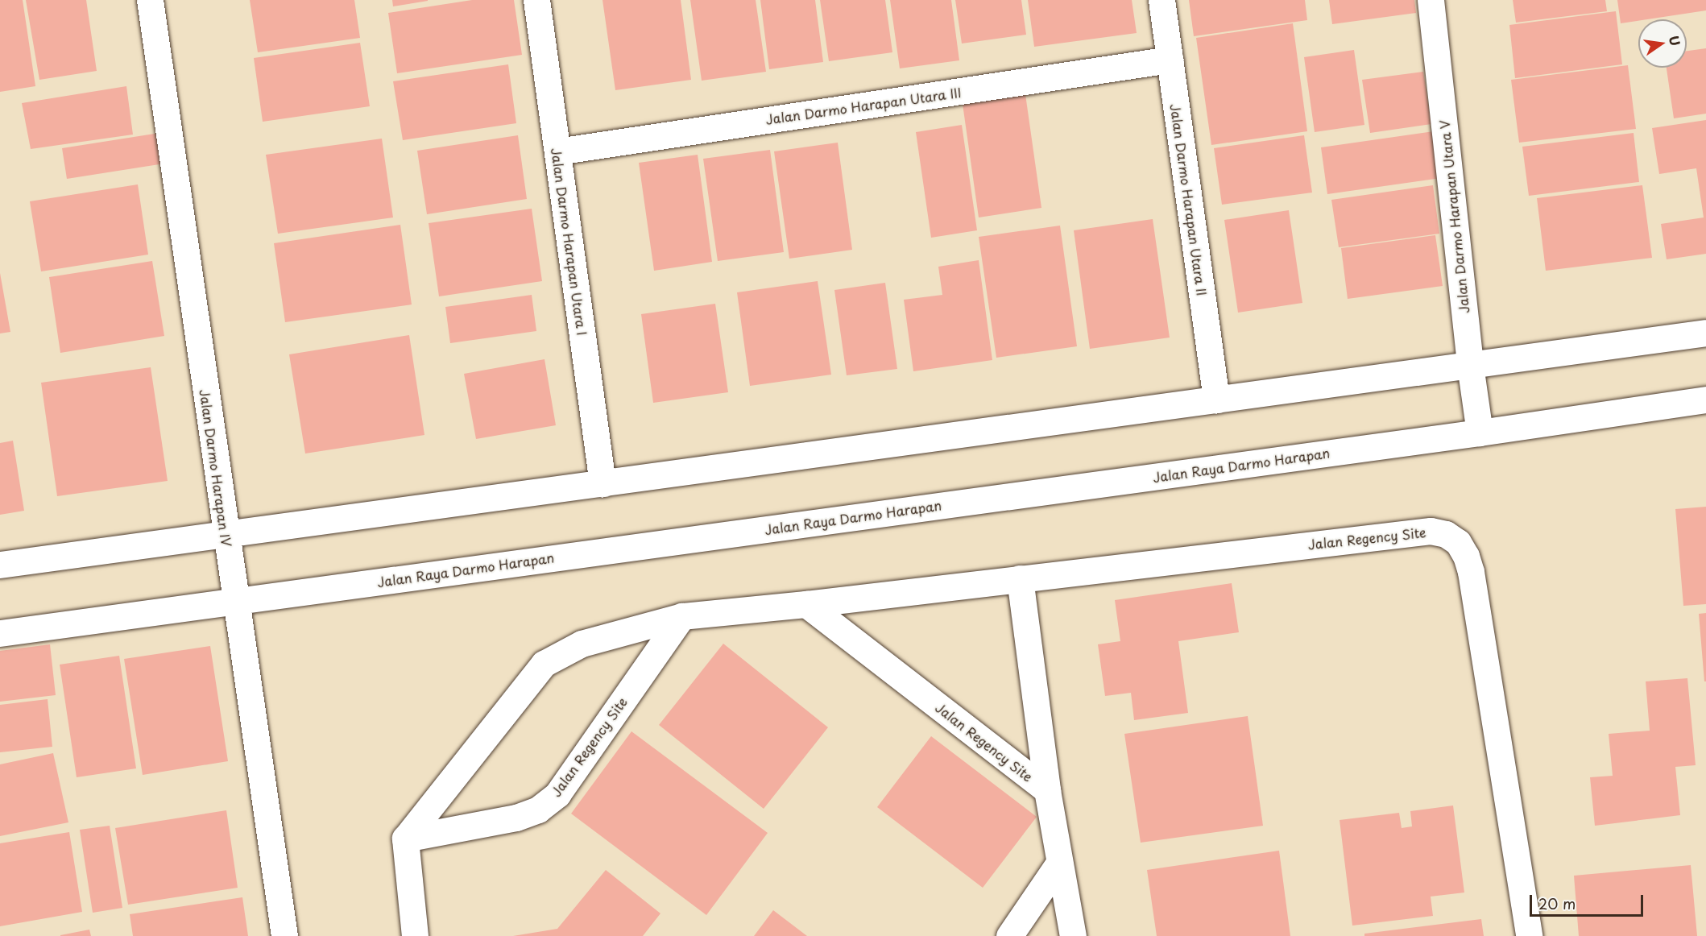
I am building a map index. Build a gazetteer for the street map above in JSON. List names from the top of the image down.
{
  "streets": {
    "street": [
      "Jalan Darmo Harapan Utara III",
      "Jalan Darmo Harapan Utara II",
      "Jalan Darmo Harapan Utara V",
      "Jalan Darmo Harapan Utara I",
      "Jalan Raya Darmo Harapan",
      "Jalan Darmo Harapan IV",
      "Jalan Regency Site"
    ]
  },
  "crossings": [
    ["Jalan Darmo Harapan Utara III", "Jalan Darmo Harapan Utara II"],
    ["Jalan Darmo Harapan Utara III", "Jalan Darmo Harapan Utara I"],
    ["Jalan Darmo Harapan Utara V", "Jalan Raya Darmo Harapan"],
    ["Jalan Raya Darmo Harapan", "Jalan Darmo Harapan IV"]
  ],
  "scale_bar": "20 m",
  "north": "right"
}
